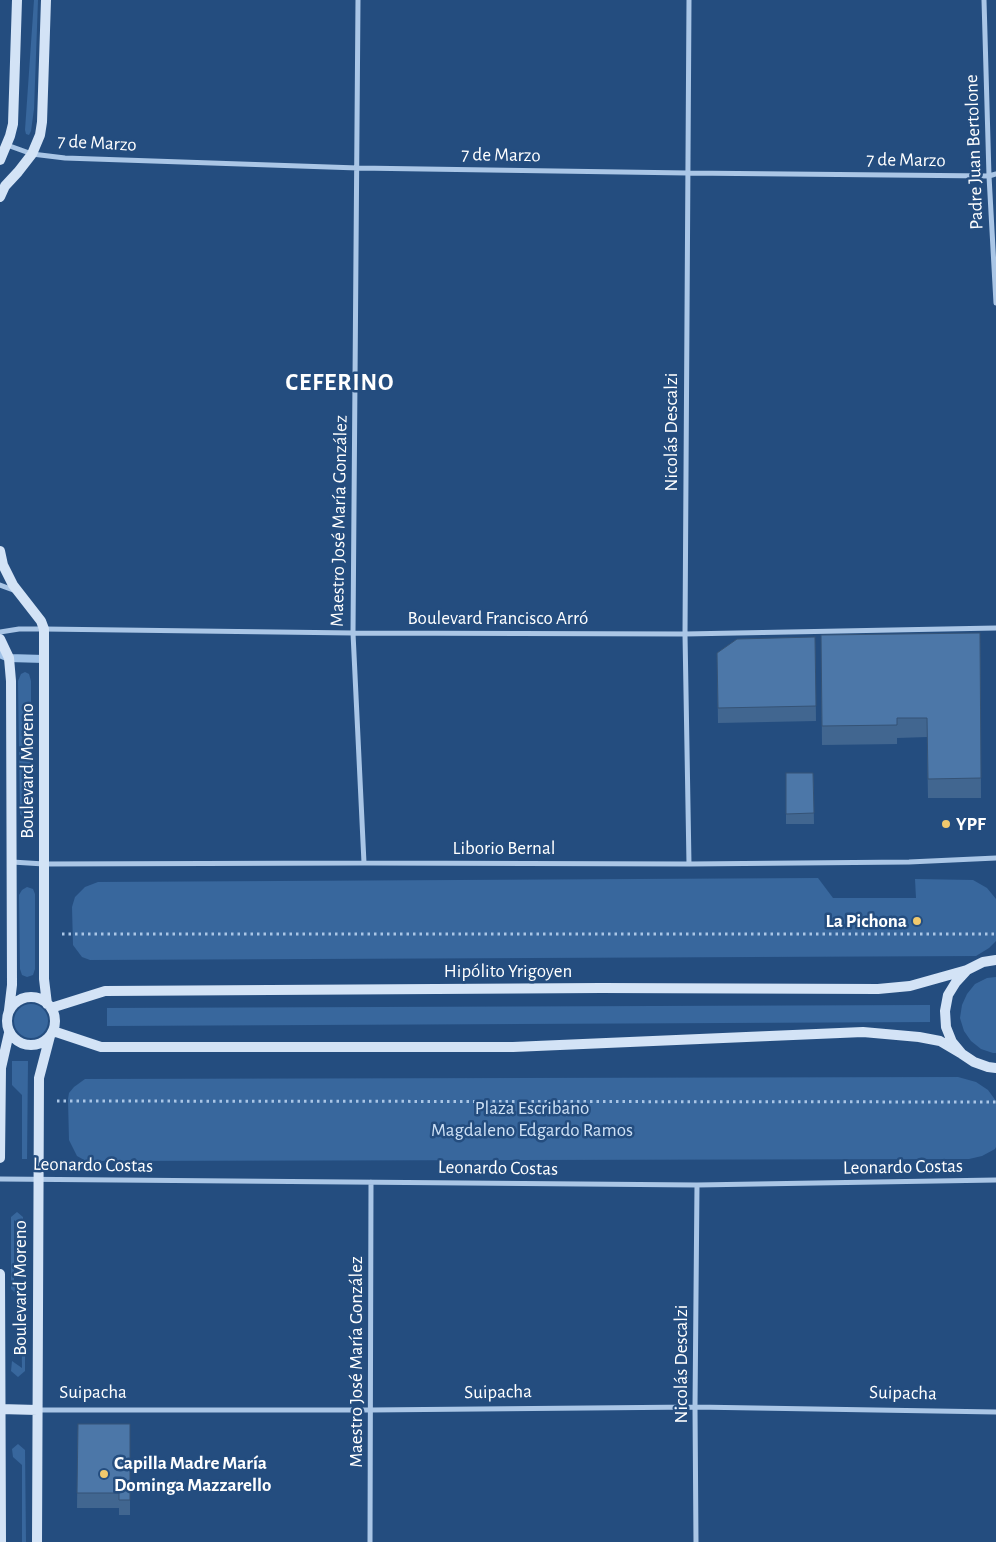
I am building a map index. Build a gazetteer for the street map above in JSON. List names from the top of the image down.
{
  "streets": {
    "main road": ["Boulevard Moreno", "Hipólito Yrigoyen", "Suipacha"],
    "street": [
      "7 de Marzo",
      "Padre Juan Bertolone",
      "Nicolás Descalzi",
      "Maestro José María González",
      "Boulevard Francisco Arró",
      "Liborio Bernal",
      "Leonardo Costas"
    ]
  },
  "crossings": [
    ["7 de Marzo", "Padre Juan Bertolone"],
    ["7 de Marzo", "Nicolás Descalzi"],
    ["7 de Marzo", "Maestro José María González"],
    ["Nicolás Descalzi", "Boulevard Francisco Arró"],
    ["Nicolás Descalzi", "Liborio Bernal"],
    ["Nicolás Descalzi", "Leonardo Costas"],
    ["Nicolás Descalzi", "Suipacha"],
    ["Maestro José María González", "Boulevard Francisco Arró"],
    ["Maestro José María González", "Liborio Bernal"],
    ["Maestro José María González", "Leonardo Costas"],
    ["Maestro José María González", "Suipacha"],
    ["Boulevard Francisco Arró", "Boulevard Moreno"],
    ["Boulevard Moreno", "Liborio Bernal"],
    ["Boulevard Moreno", "Hipólito Yrigoyen"],
    ["Boulevard Moreno", "Leonardo Costas"],
    ["Boulevard Moreno", "Suipacha"]
  ],
  "districts": ["CEFERINO"],
  "parks": ["Plaza Escribano Magdaleno Edgardo Ramos"],
  "places": ["YPF", "La Pichona", "Capilla Madre María Dominga Mazzarello"]
}
